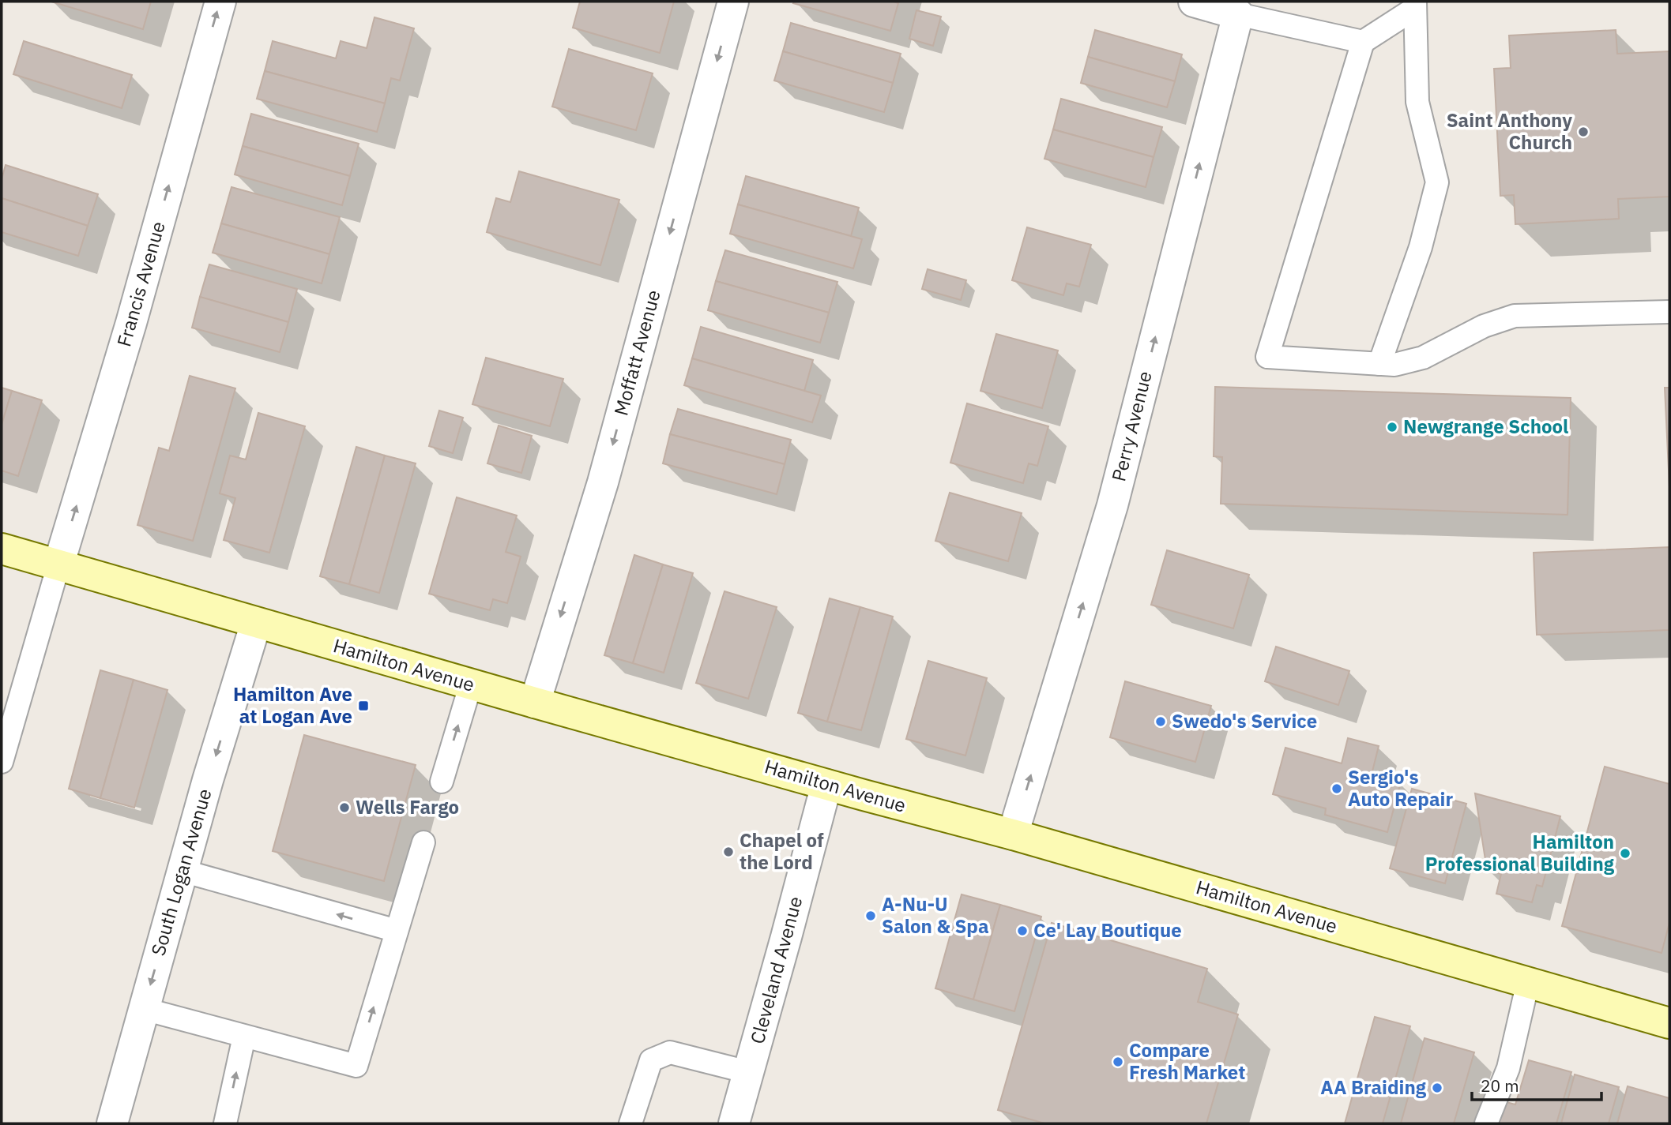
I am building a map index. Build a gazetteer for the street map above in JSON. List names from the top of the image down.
{
  "streets": {
    "main road": ["Hamilton Avenue"],
    "street": [
      "Francis Avenue",
      "Moffatt Avenue",
      "Perry Avenue",
      "South Logan Avenue",
      "Cleveland Avenue"
    ]
  },
  "crossings": [
    ["Francis Avenue", "Hamilton Avenue"],
    ["Moffatt Avenue", "Hamilton Avenue"],
    ["Perry Avenue", "Hamilton Avenue"],
    ["Hamilton Avenue", "South Logan Avenue"],
    ["Hamilton Avenue", "Cleveland Avenue"]
  ],
  "one_way": [
    "Francis Avenue",
    "Moffatt Avenue",
    "Perry Avenue",
    "South Logan Avenue"
  ],
  "places": {
    "other": [
      "Saint Anthony Church",
      "Newgrange School",
      "Swedo's Service",
      "Sergio's Auto Repair",
      "Wells Fargo",
      "Chapel of the Lord",
      "Hamilton Professional Building",
      "A-Nu-U Salon & Spa",
      "Ce' Lay Boutique",
      "Compare Fresh Market",
      "AA Braiding"
    ],
    "transit": ["Hamilton Ave at Logan Ave"]
  },
  "scale_bar": "20 m"
}
